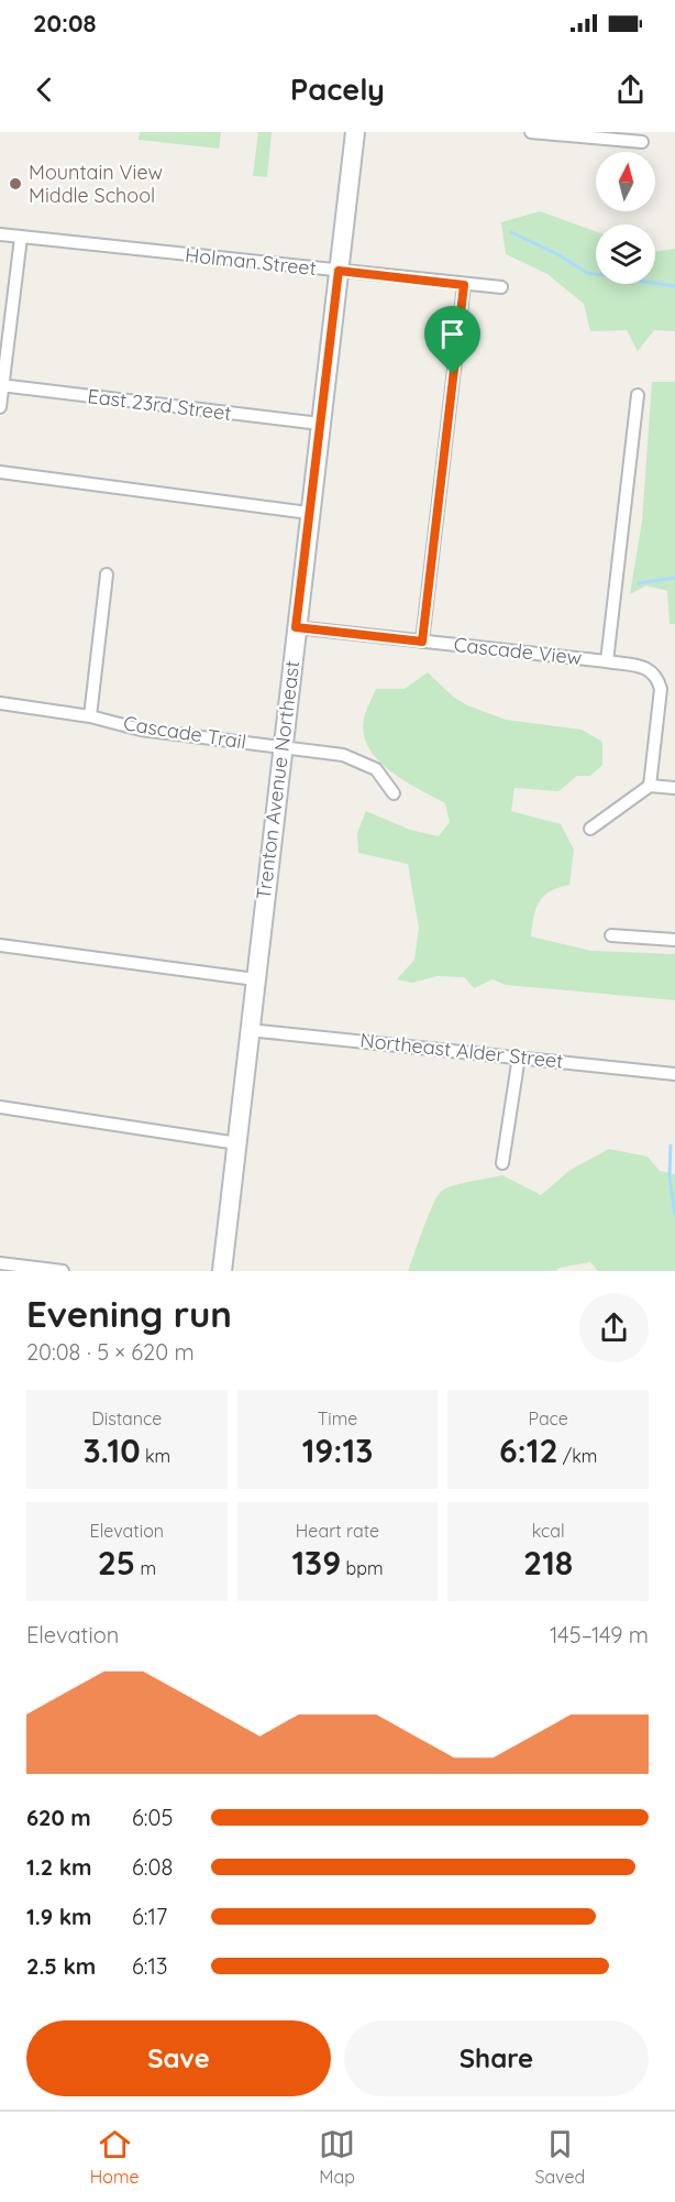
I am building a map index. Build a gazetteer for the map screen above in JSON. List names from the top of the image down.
{
  "streets": {
    "main road": ["Trenton Avenue Northeast"],
    "street": [
      "Holman Street",
      "East 23rd Street",
      "Cascade View",
      "Cascade Trail",
      "Northeast Alder Street"
    ]
  },
  "crossings": [
    ["Holman Street", "Trenton Avenue Northeast"],
    ["East 23rd Street", "Trenton Avenue Northeast"],
    ["Cascade View", "Trenton Avenue Northeast"],
    ["Cascade Trail", "Trenton Avenue Northeast"],
    ["Trenton Avenue Northeast", "Northeast Alder Street"]
  ],
  "places": ["Mountain View Middle School"],
  "north": "top",
  "page": {
    "status": "20:08",
    "header": "Pacely",
    "heading": ["Evening run", "20:08 · 5 × 620 m"],
    "stats": [
      ["Distance", "3.10 km"],
      ["Time", "19:13"],
      ["Pace", "6:12 /km"],
      ["Elevation", "25 m"],
      ["Heart rate", "139 bpm"],
      ["kcal", "218"]
    ],
    "chart": ["Elevation", "145–149 m"],
    "list": [
      {
        "name": "620 m",
        "note": "6:05"
      },
      {
        "name": "1.2 km",
        "note": "6:08"
      },
      {
        "name": "1.9 km",
        "note": "6:17"
      },
      {
        "name": "2.5 km",
        "note": "6:13"
      }
    ],
    "buttons": ["Save", "Share"],
    "tabs": ["Home", "Map", "Saved"]
  }
}
